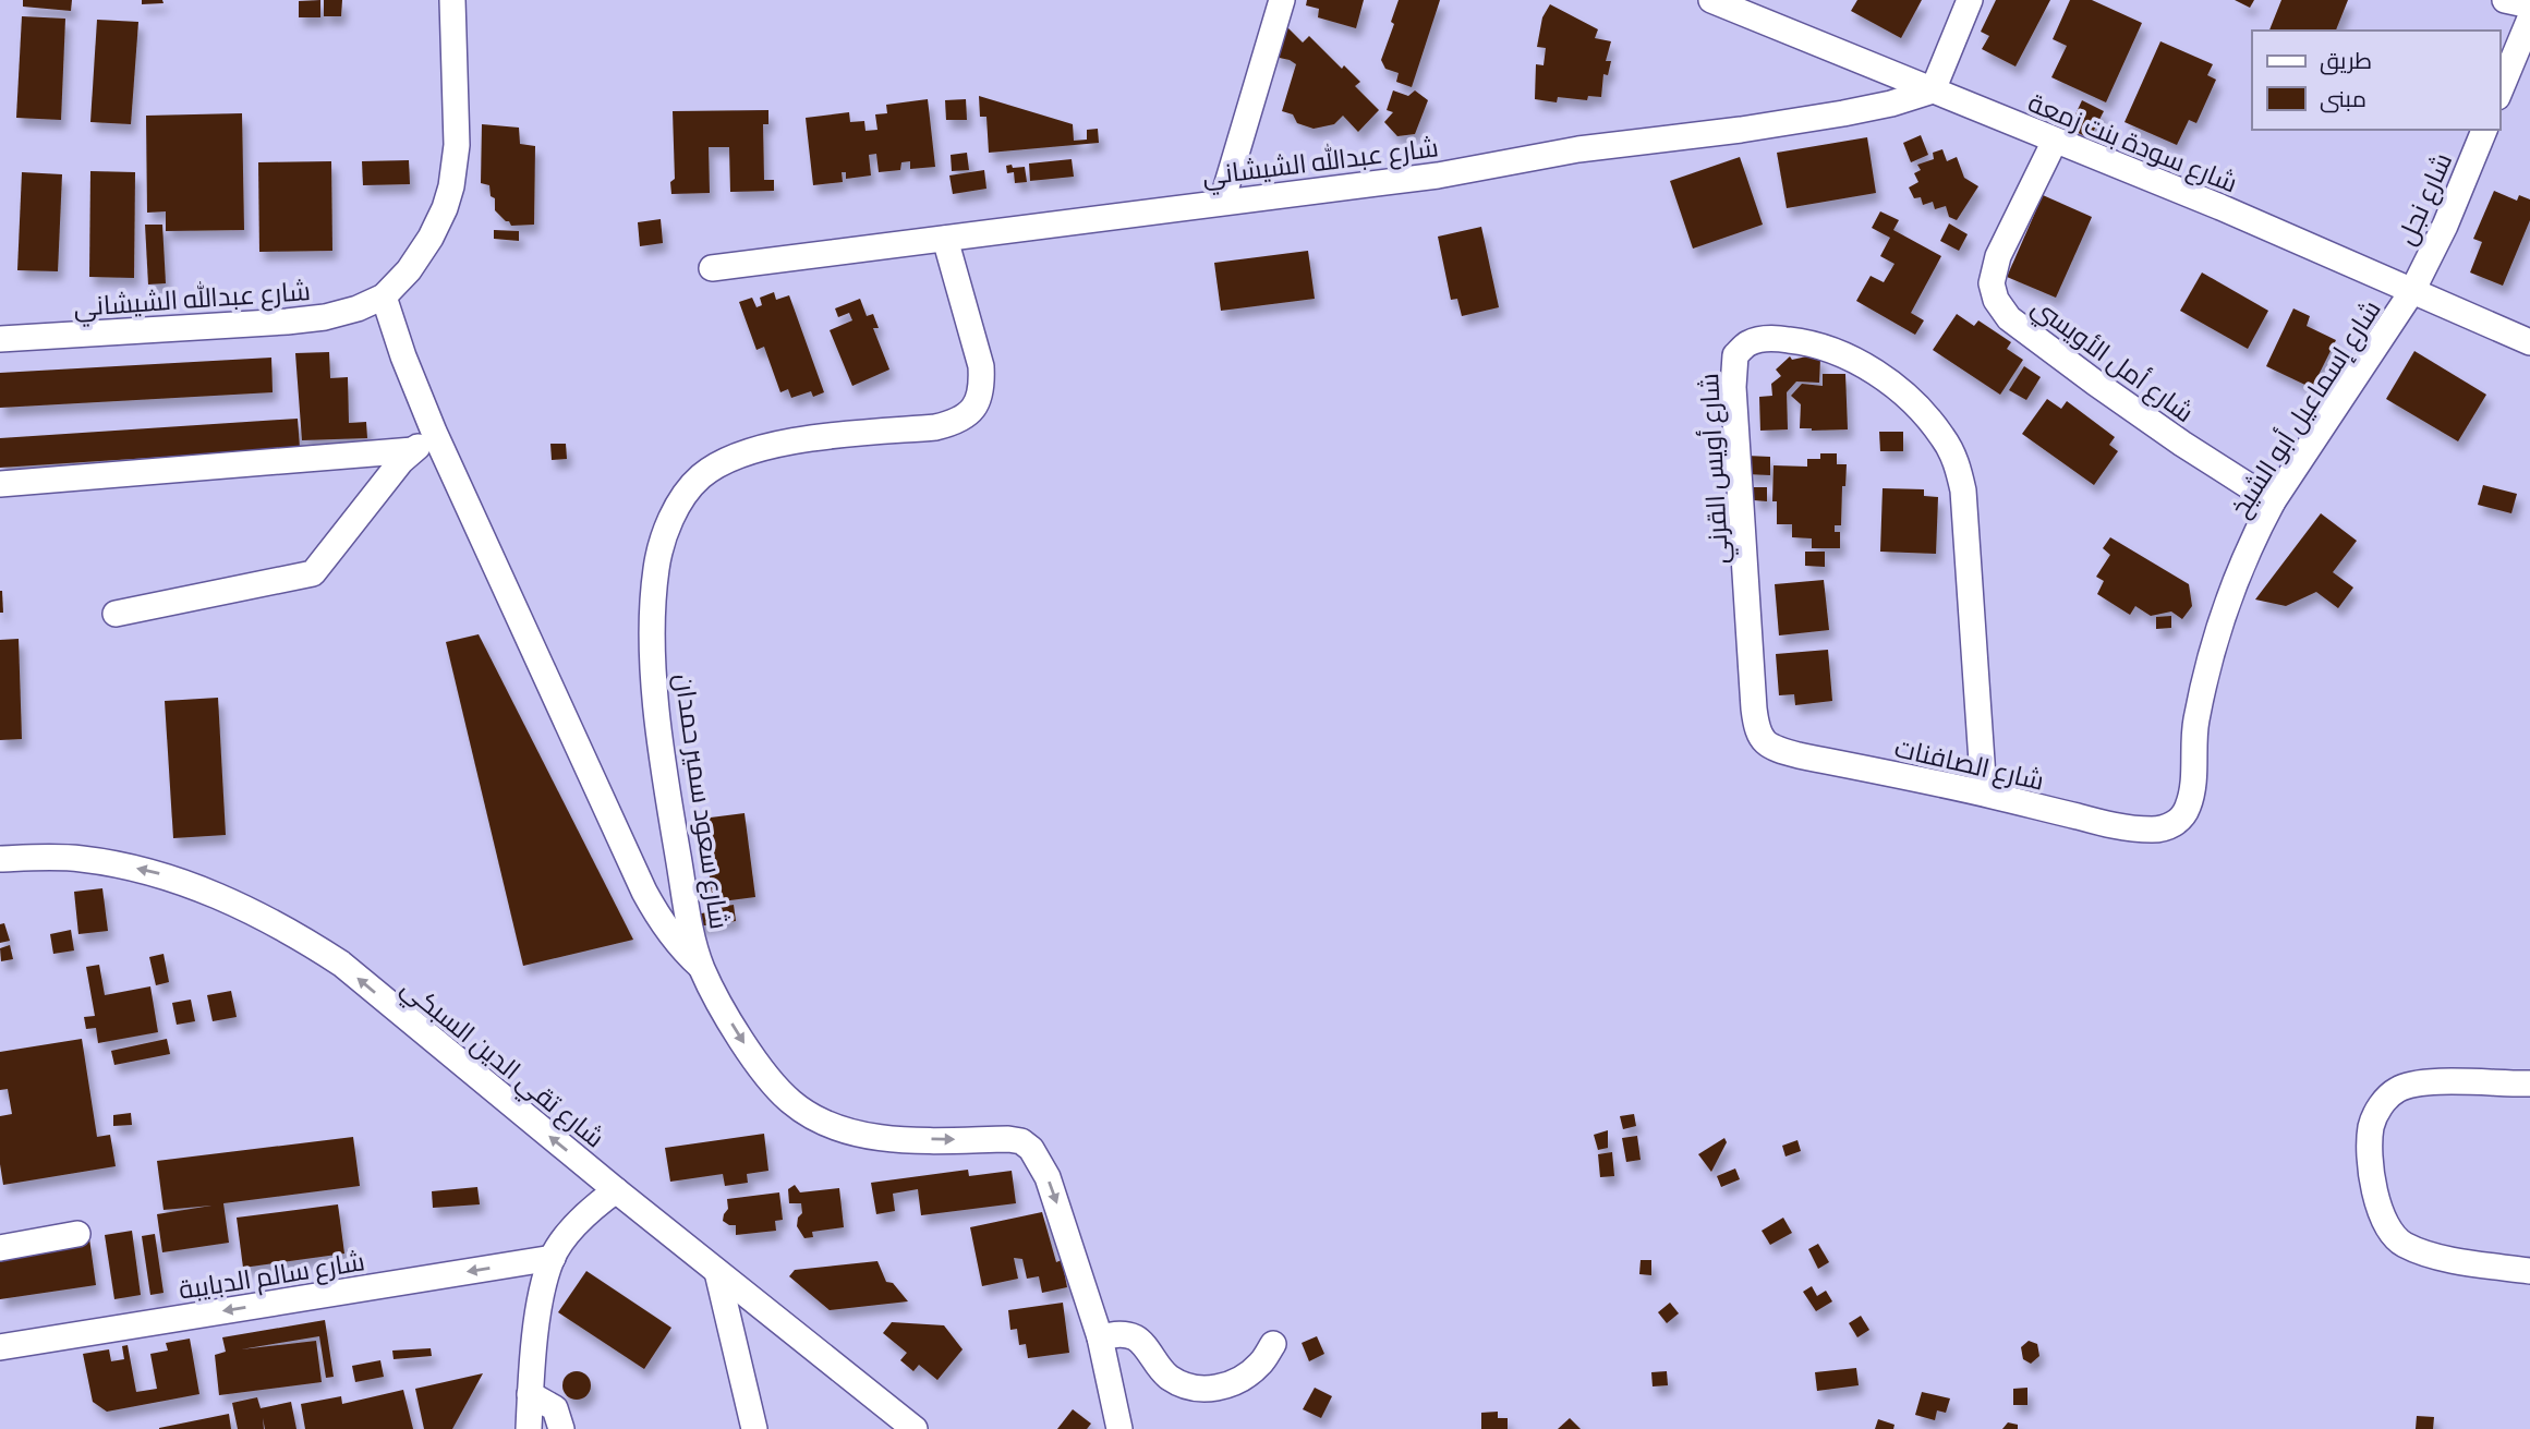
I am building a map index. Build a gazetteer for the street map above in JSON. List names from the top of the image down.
{
  "streets": {
    "street": [
      "شارع سودة بنت زمعة",
      "شارع عبدالله الشيشاني",
      "شارع نجل",
      "شارع أمل الأويسي",
      "شارع إسماعيل أبو الشيخ",
      "شارع أويس القرني",
      "شارع الصافنات",
      "شارع سعود سمير حمدان",
      "شارع تقي الدين السبكي",
      "شارع سالم الدبايبة"
    ]
  },
  "crossings": [
    ["شارع سودة بنت زمعة", "شارع عبدالله الشيشاني"],
    ["شارع سودة بنت زمعة", "شارع نجل"],
    ["شارع سودة بنت زمعة", "شارع أمل الأويسي"],
    ["شارع سودة بنت زمعة", "شارع إسماعيل أبو الشيخ"],
    ["شارع عبدالله الشيشاني", "شارع سعود سمير حمدان"],
    ["شارع نجل", "شارع إسماعيل أبو الشيخ"],
    ["شارع أمل الأويسي", "شارع إسماعيل أبو الشيخ"],
    ["شارع إسماعيل أبو الشيخ", "شارع الصافنات"],
    ["شارع أويس القرني", "شارع الصافنات"]
  ],
  "one_way": ["شارع تقي الدين السبكي", "شارع سالم الدبايبة"],
  "legend": ["طريق", "مبنى"]
}
